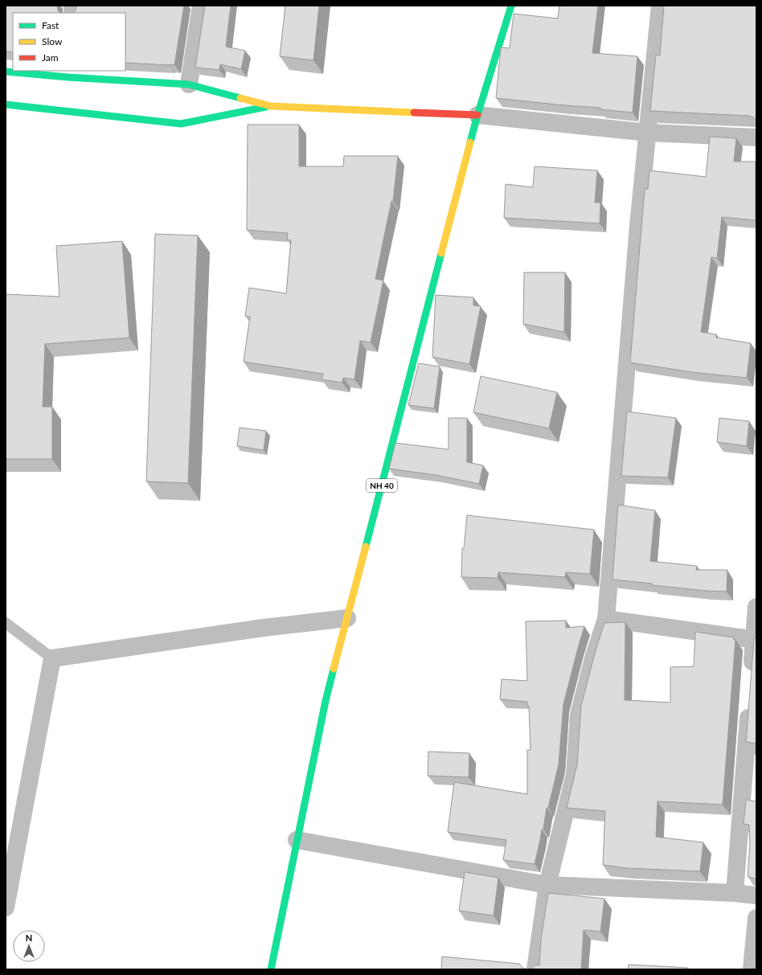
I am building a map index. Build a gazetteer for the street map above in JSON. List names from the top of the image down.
{
  "streets": {
    "main road": ["NH 40"]
  },
  "legend": ["Fast", "Slow", "Jam"],
  "north": "top"
}
